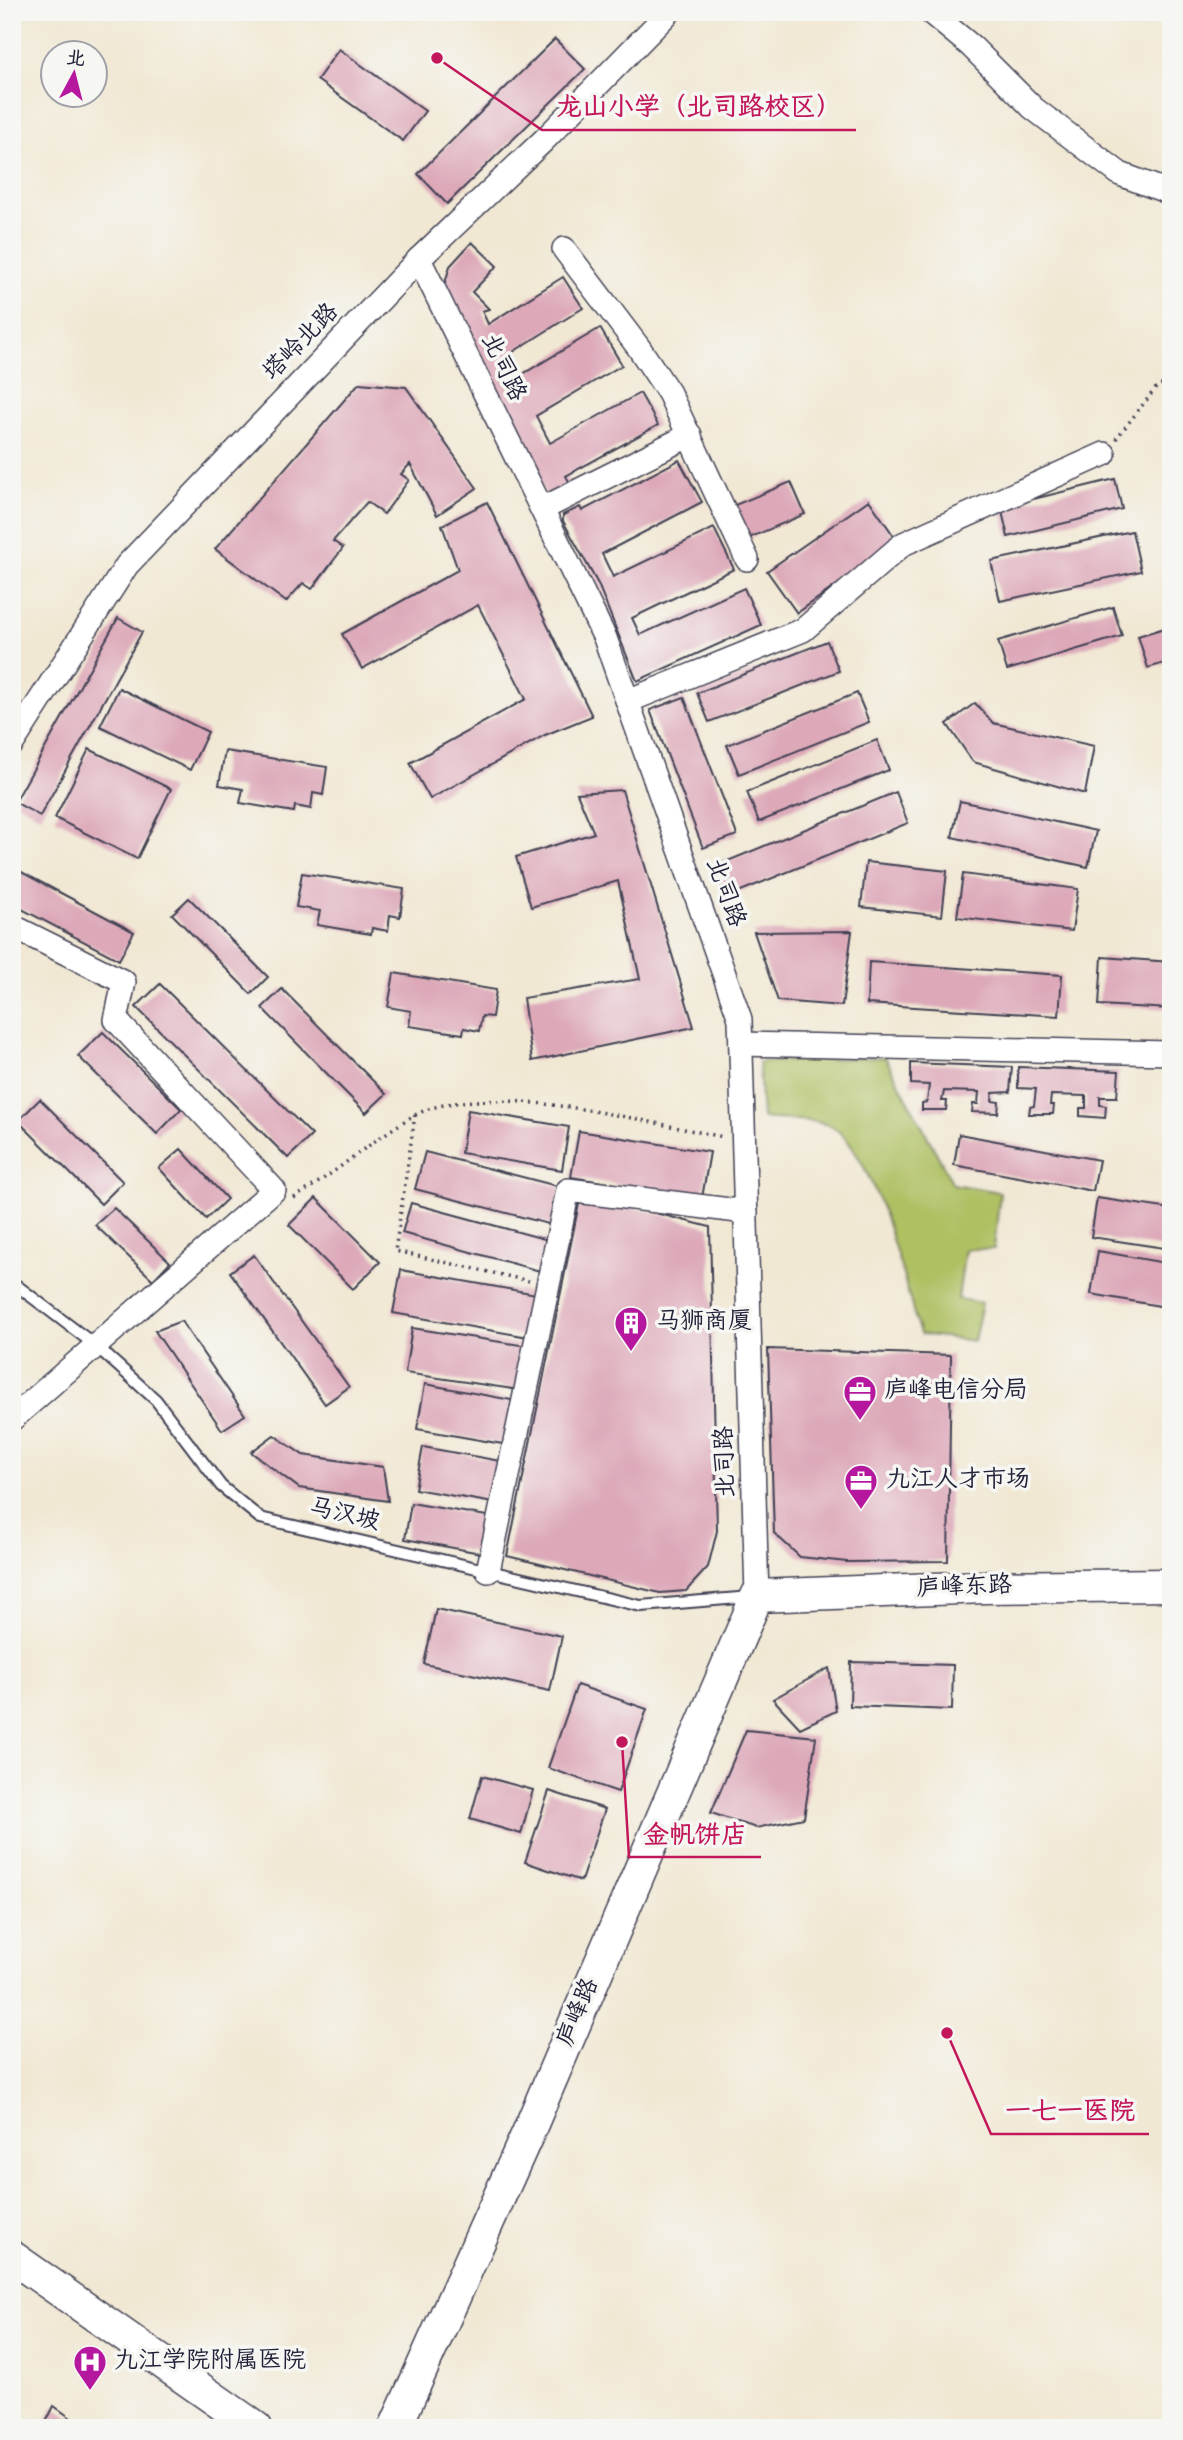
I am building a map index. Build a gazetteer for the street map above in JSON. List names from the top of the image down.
{
  "streets": {
    "main road": ["庐峰东路", "庐峰路"],
    "street": ["塔岭北路", "北司路"],
    "lane": ["马汉坡"]
  },
  "crossings": [
    ["塔岭北路", "北司路"],
    ["北司路", "马汉坡"],
    ["北司路", "庐峰东路"],
    ["北司路", "庐峰路"],
    ["马汉坡", "庐峰东路"],
    ["马汉坡", "庐峰路"],
    ["庐峰东路", "庐峰路"]
  ],
  "places": {
    "other": ["龙山小学（北司路校区）", "金帆饼店", "一七一医院"],
    "building": ["马狮商厦"],
    "office": ["庐峰电信分局", "九江人才市场"],
    "hospital": ["九江学院附属医院"]
  },
  "north": "top"
}
